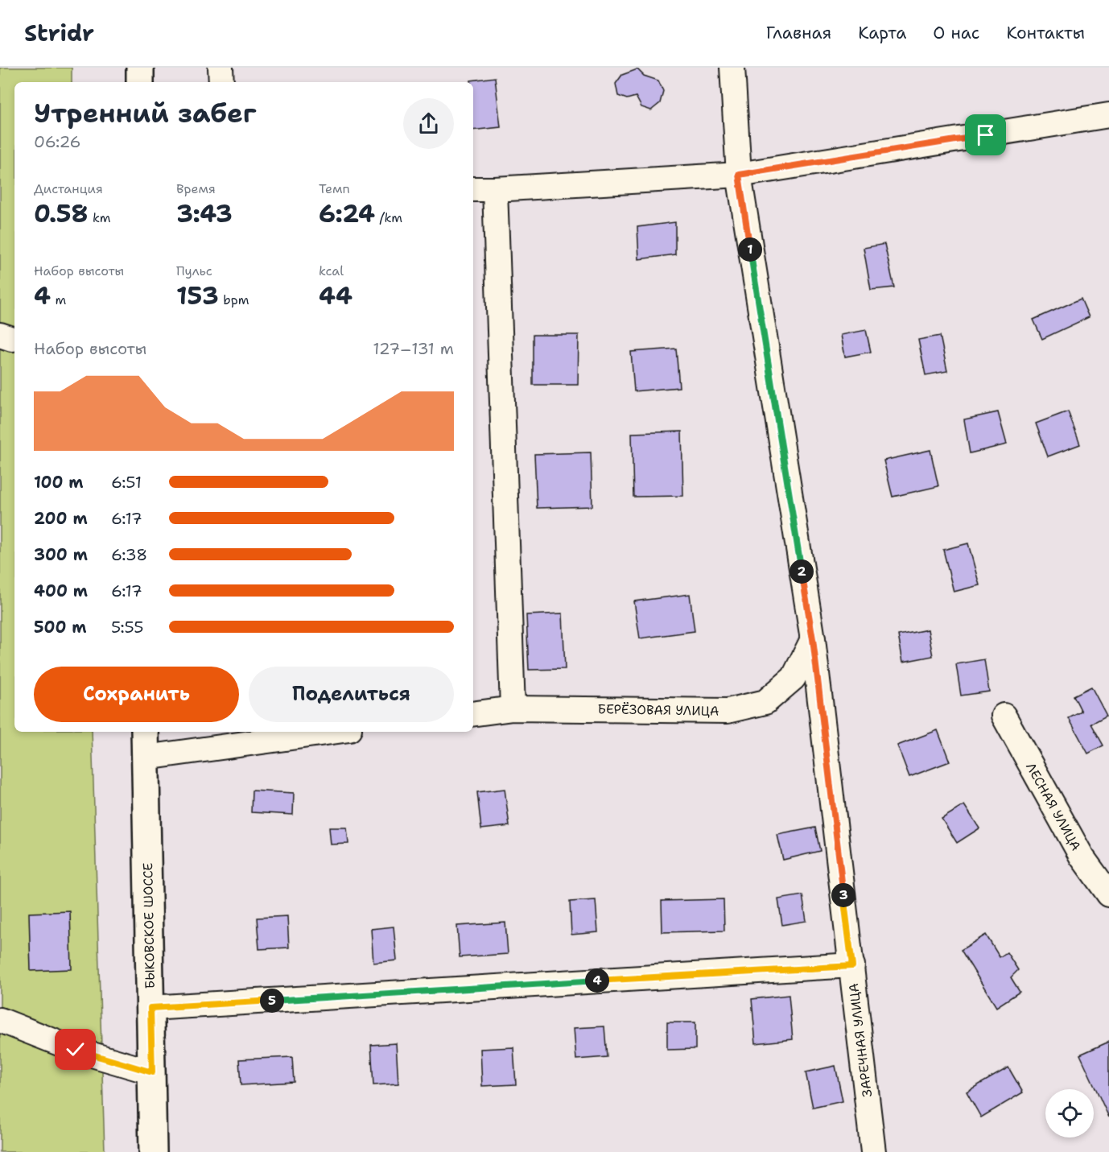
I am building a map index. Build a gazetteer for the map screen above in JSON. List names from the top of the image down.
{
  "streets": {
    "main road": ["БЫКОВСКОЕ ШОССЕ"],
    "street": ["БЕРЁЗОВАЯ УЛИЦА", "ЛЕСНАЯ УЛИЦА", "ЗАРЕЧНАЯ УЛИЦА"]
  },
  "crossings": [
    ["БЕРЁЗОВАЯ УЛИЦА", "ЗАРЕЧНАЯ УЛИЦА"]
  ],
  "page": {
    "header": "Stridr",
    "nav": [
      "Главная",
      "Карта",
      "О нас",
      "Контакты"
    ],
    "heading": ["Утренний забег", "06:26"],
    "stats": [
      ["Дистанция", "0.58 km"],
      ["Время", "3:43"],
      ["Темп", "6:24 /km"],
      ["Набор высоты", "4 m"],
      ["Пульс", "153 bpm"],
      ["kcal", "44"]
    ],
    "pins": [
      "1",
      "2",
      "3",
      "4",
      "5"
    ],
    "chart": ["Набор высоты", "127–131 m"],
    "list": [
      {
        "name": "100 m",
        "note": "6:51"
      },
      {
        "name": "200 m",
        "note": "6:17"
      },
      {
        "name": "300 m",
        "note": "6:38"
      },
      {
        "name": "400 m",
        "note": "6:17"
      },
      {
        "name": "500 m",
        "note": "5:55"
      }
    ],
    "buttons": ["Сохранить", "Поделиться"]
  }
}
